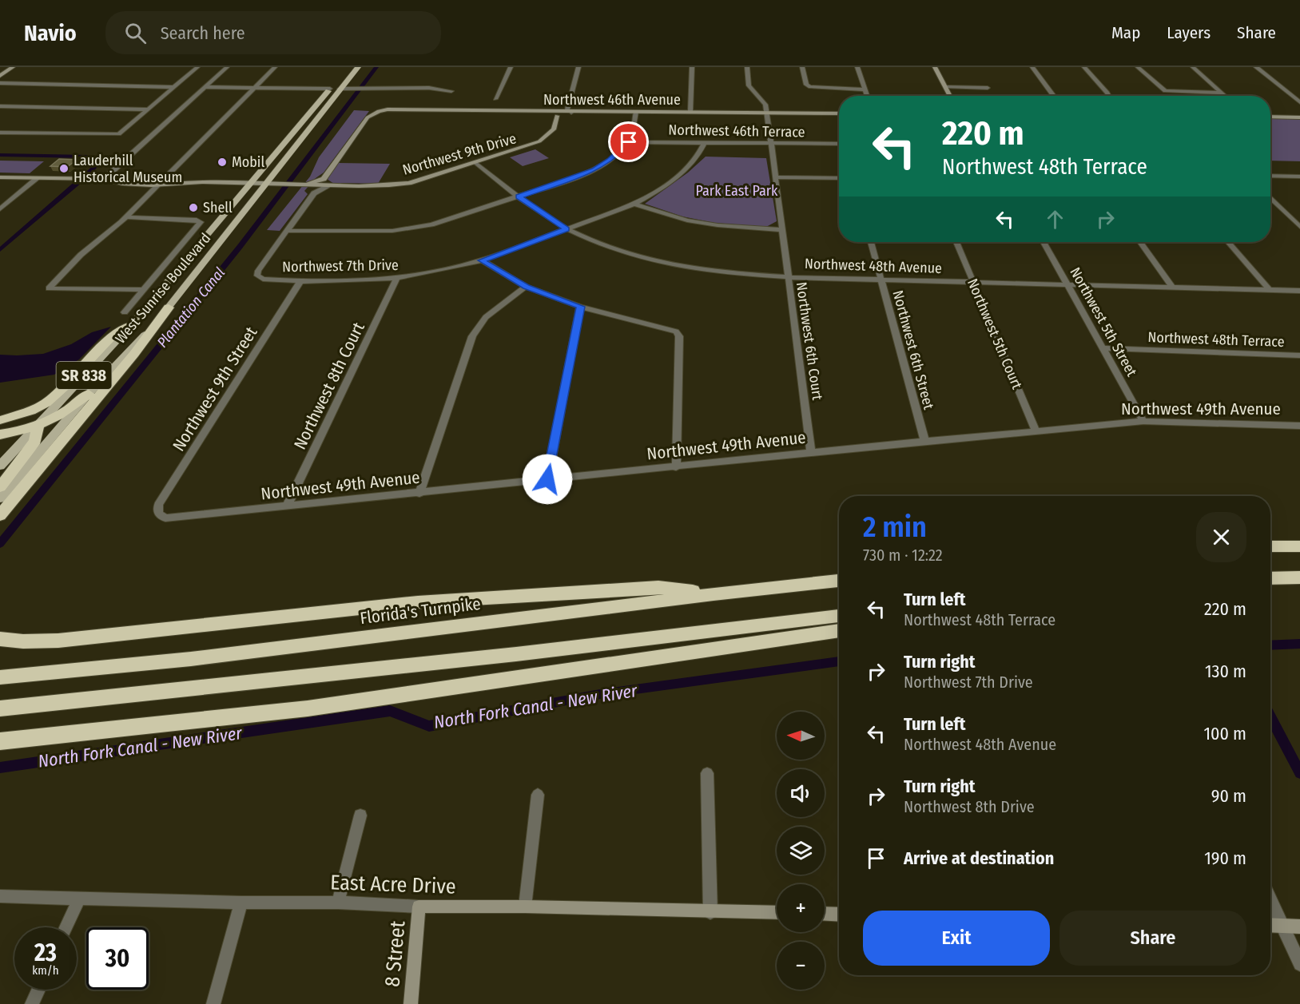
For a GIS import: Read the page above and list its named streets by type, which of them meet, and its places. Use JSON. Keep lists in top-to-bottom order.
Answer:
{
  "streets": {
    "highway": ["Florida's Turnpike"],
    "main road": ["West Sunrise Boulevard", "SR 838"],
    "street": [
      "Northwest 46th Avenue",
      "Northwest 46th Terrace",
      "Northwest 9th Drive",
      "Northwest 7th Drive",
      "Northwest 48th Avenue",
      "Northwest 5th Street",
      "Northwest 5th Court",
      "Northwest 48th Terrace",
      "Northwest 6th Court",
      "Northwest 6th Street",
      "Northwest 8th Court",
      "Northwest 9th Street",
      "Northwest 49th Avenue",
      "East Acre Drive",
      "8 Street"
    ]
  },
  "crossings": [
    ["Northwest 46th Avenue", "Northwest 9th Drive"],
    ["Northwest 46th Avenue", "Northwest 6th Court"],
    ["Northwest 46th Terrace", "Northwest 7th Drive"],
    ["Northwest 46th Terrace", "Northwest 6th Court"],
    ["Northwest 9th Drive", "Northwest 48th Avenue"],
    ["Northwest 9th Drive", "West Sunrise Boulevard"],
    ["Northwest 7th Drive", "Northwest 48th Avenue"],
    ["Northwest 7th Drive", "Northwest 8th Court"],
    ["Northwest 7th Drive", "Northwest 9th Street"],
    ["Northwest 48th Avenue", "Northwest 5th Street"],
    ["Northwest 48th Avenue", "Northwest 5th Court"],
    ["Northwest 48th Avenue", "Northwest 6th Court"],
    ["Northwest 48th Avenue", "Northwest 6th Street"],
    ["Northwest 5th Street", "Northwest 48th Terrace"],
    ["Northwest 5th Street", "Northwest 49th Avenue"],
    ["Northwest 5th Court", "Northwest 49th Avenue"],
    ["Northwest 6th Court", "Northwest 49th Avenue"],
    ["Northwest 6th Street", "Northwest 49th Avenue"],
    ["Northwest 8th Court", "Northwest 49th Avenue"],
    ["Northwest 9th Street", "Northwest 49th Avenue"],
    ["East Acre Drive", "8 Street"]
  ],
  "water": ["Plantation Canal", "North Fork Canal - New River"],
  "parks": ["Park East Park"],
  "places": ["Mobil", "Lauderhill Historical Museum", "Shell"],
  "north": "left",
  "page": {
    "header": "Navio",
    "search": "Search here",
    "nav": ["Map", "Layers", "Share"],
    "turn": ["220 m", "Northwest 48th Terrace"],
    "heading": ["2 min", "730 m · 12:22"],
    "list": [
      {
        "name": "Turn left",
        "note": "Northwest 48th Terrace",
        "value": "220 m"
      },
      {
        "name": "Turn right",
        "note": "Northwest 7th Drive",
        "value": "130 m"
      },
      {
        "name": "Turn left",
        "note": "Northwest 48th Avenue",
        "value": "100 m"
      },
      {
        "name": "Turn right",
        "note": "Northwest 8th Drive",
        "value": "90 m"
      },
      {
        "name": "Arrive at destination",
        "value": "190 m"
      }
    ],
    "map_buttons": ["+", "−"],
    "buttons": ["Exit", "Share"],
    "speed": "23 km/h",
    "limit": "30"
  }
}
